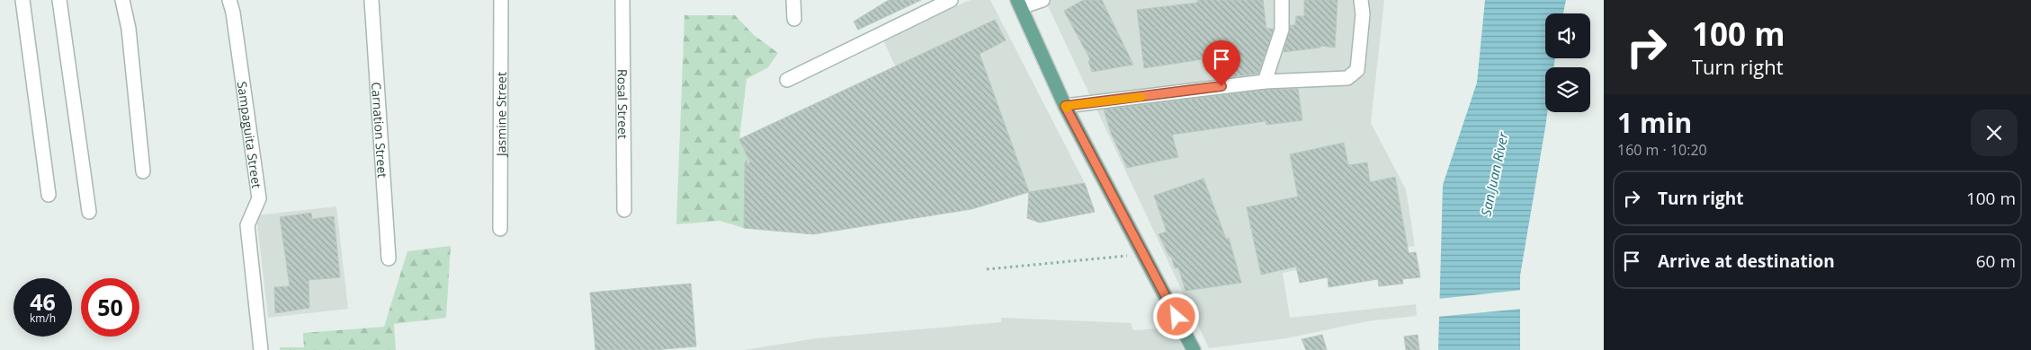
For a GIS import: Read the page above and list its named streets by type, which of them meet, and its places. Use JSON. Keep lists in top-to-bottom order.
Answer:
{
  "streets": {
    "street": [
      "Rosal Street",
      "Jasmine Street",
      "Carnation Street",
      "Sampaguita Street"
    ]
  },
  "water": ["San Juan River"],
  "page": {
    "turn": ["100 m", "Turn right"],
    "heading": ["1 min", "160 m · 10:20"],
    "list": [
      {
        "name": "Turn right",
        "value": "100 m"
      },
      {
        "name": "Arrive at destination",
        "value": "60 m"
      }
    ],
    "speed": "46 km/h",
    "limit": "50"
  }
}
